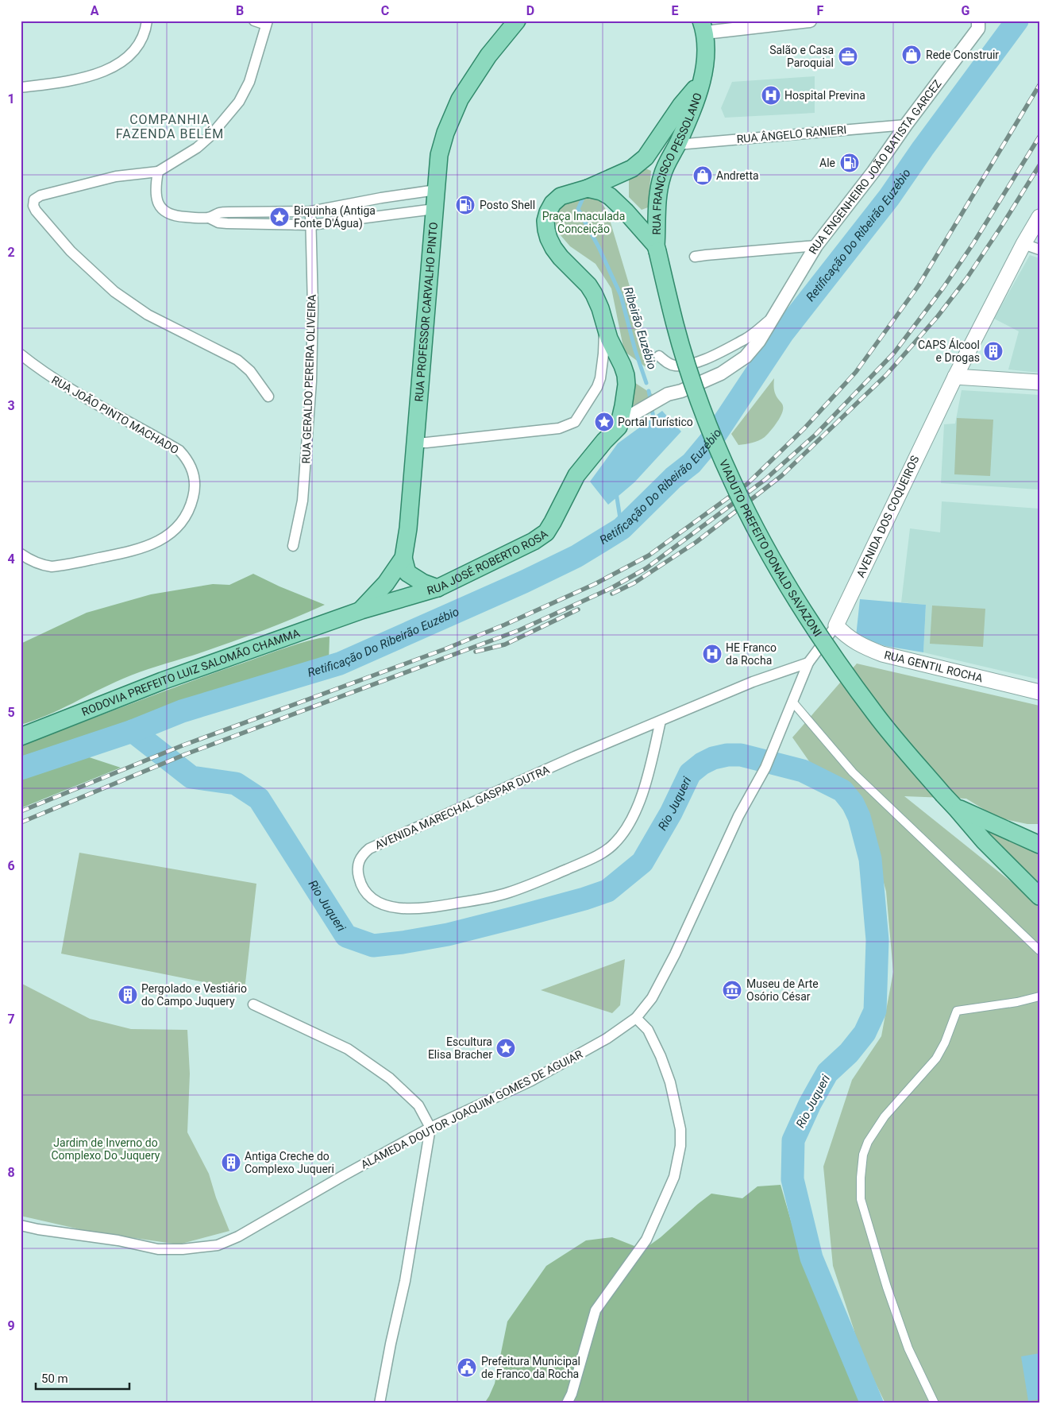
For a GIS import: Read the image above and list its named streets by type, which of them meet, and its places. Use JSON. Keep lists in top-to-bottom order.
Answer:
{
  "streets": {
    "main road": [
      "RUA FRANCISCO PESSOLANO",
      "RUA PROFESSOR CARVALHO PINTO",
      "AVENIDA DOS COQUEIROS",
      "VIADUTO PREFEITO DONALD SAVAZONI",
      "RUA JOSÉ ROBERTO ROSA",
      "RUA GENTIL ROCHA",
      "RODOVIA PREFEITO LUIZ SALOMÃO CHAMMA"
    ],
    "street": [
      "RUA ÂNGELO RANIERI",
      "RUA ENGENHEIRO JOÃO BATISTA GARCEZ",
      "RUA GERALDO PEREIRA OLIVEIRA",
      "RUA JOÃO PINTO MACHADO",
      "AVENIDA MARECHAL GASPAR DUTRA",
      "ALAMEDA DOUTOR JOAQUIM GOMES DE AGUIAR"
    ]
  },
  "crossings": [
    ["RUA ÂNGELO RANIERI", "RUA FRANCISCO PESSOLANO"],
    ["RUA ÂNGELO RANIERI", "RUA ENGENHEIRO JOÃO BATISTA GARCEZ"],
    ["RUA FRANCISCO PESSOLANO", "VIADUTO PREFEITO DONALD SAVAZONI"],
    ["RUA ENGENHEIRO JOÃO BATISTA GARCEZ", "RUA JOSÉ ROBERTO ROSA"],
    ["RUA PROFESSOR CARVALHO PINTO", "RUA JOSÉ ROBERTO ROSA"],
    ["RUA PROFESSOR CARVALHO PINTO", "RODOVIA PREFEITO LUIZ SALOMÃO CHAMMA"],
    ["AVENIDA DOS COQUEIROS", "RUA GENTIL ROCHA"],
    ["AVENIDA DOS COQUEIROS", "AVENIDA MARECHAL GASPAR DUTRA"],
    ["AVENIDA DOS COQUEIROS", "ALAMEDA DOUTOR JOAQUIM GOMES DE AGUIAR"],
    ["RUA JOSÉ ROBERTO ROSA", "RODOVIA PREFEITO LUIZ SALOMÃO CHAMMA"]
  ],
  "districts": ["COMPANHIA FAZENDA BELÉM"],
  "water": ["Retificação Do Ribeirão Euzébio", "Ribeirão Euzébio", "Rio Juqueri"],
  "parks": ["Praça Imaculada Conceição", "Jardim de Inverno do Complexo Do Juquery"],
  "places": {
    "shop": ["Rede Construir", "Andretta"],
    "office": ["Salão e Casa Paroquial"],
    "hospital": ["Hospital Previna", "HE Franco da Rocha"],
    "fuel station": ["Ale", "Posto Shell"],
    "place": ["Biquinha (Antiga Fonte D'Água)", "Portal Turístico", "Escultura Elisa Bracher"],
    "building": ["CAPS Álcool e Drogas", "Pergolado e Vestiário do Campo Juquery", "Antiga Creche do Complexo Juqueri"],
    "museum": ["Museu de Arte Osório César"],
    "public building": ["Prefeitura Municipal de Franco da Rocha"]
  },
  "scale_bar": "50 m",
  "grid": {
    "columns": [
      "A",
      "B",
      "C",
      "D",
      "E",
      "F",
      "G"
    ],
    "rows": [
      "1",
      "2",
      "3",
      "4",
      "5",
      "6",
      "7",
      "8",
      "9"
    ]
  }
}
